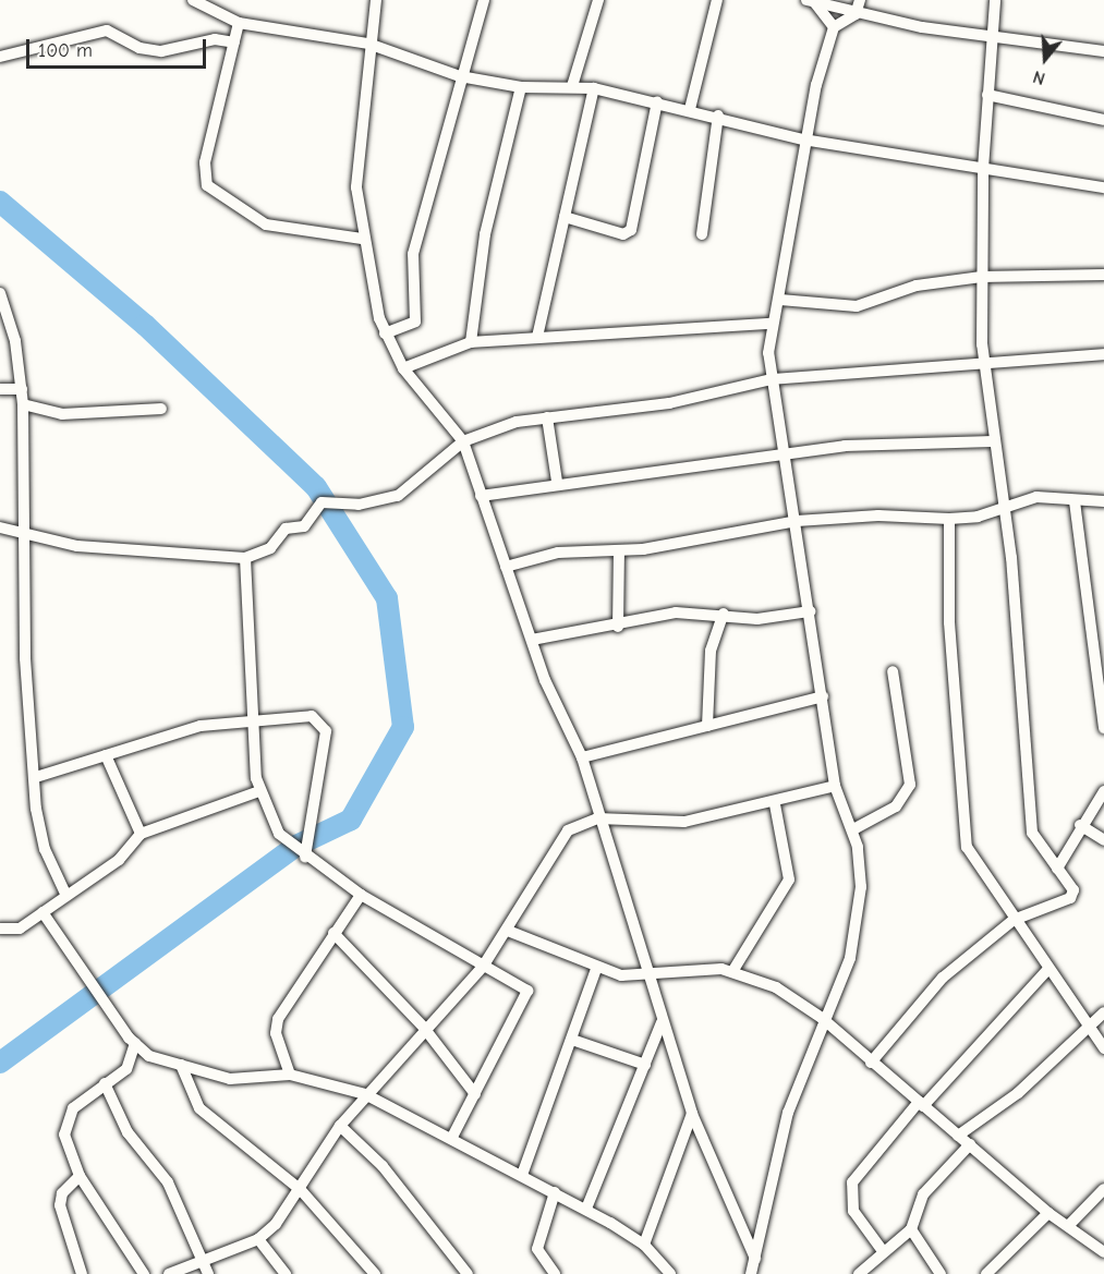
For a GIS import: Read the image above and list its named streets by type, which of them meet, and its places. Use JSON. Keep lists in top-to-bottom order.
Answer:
{
  "scale_bar": "100 m",
  "north": "bottom"
}
